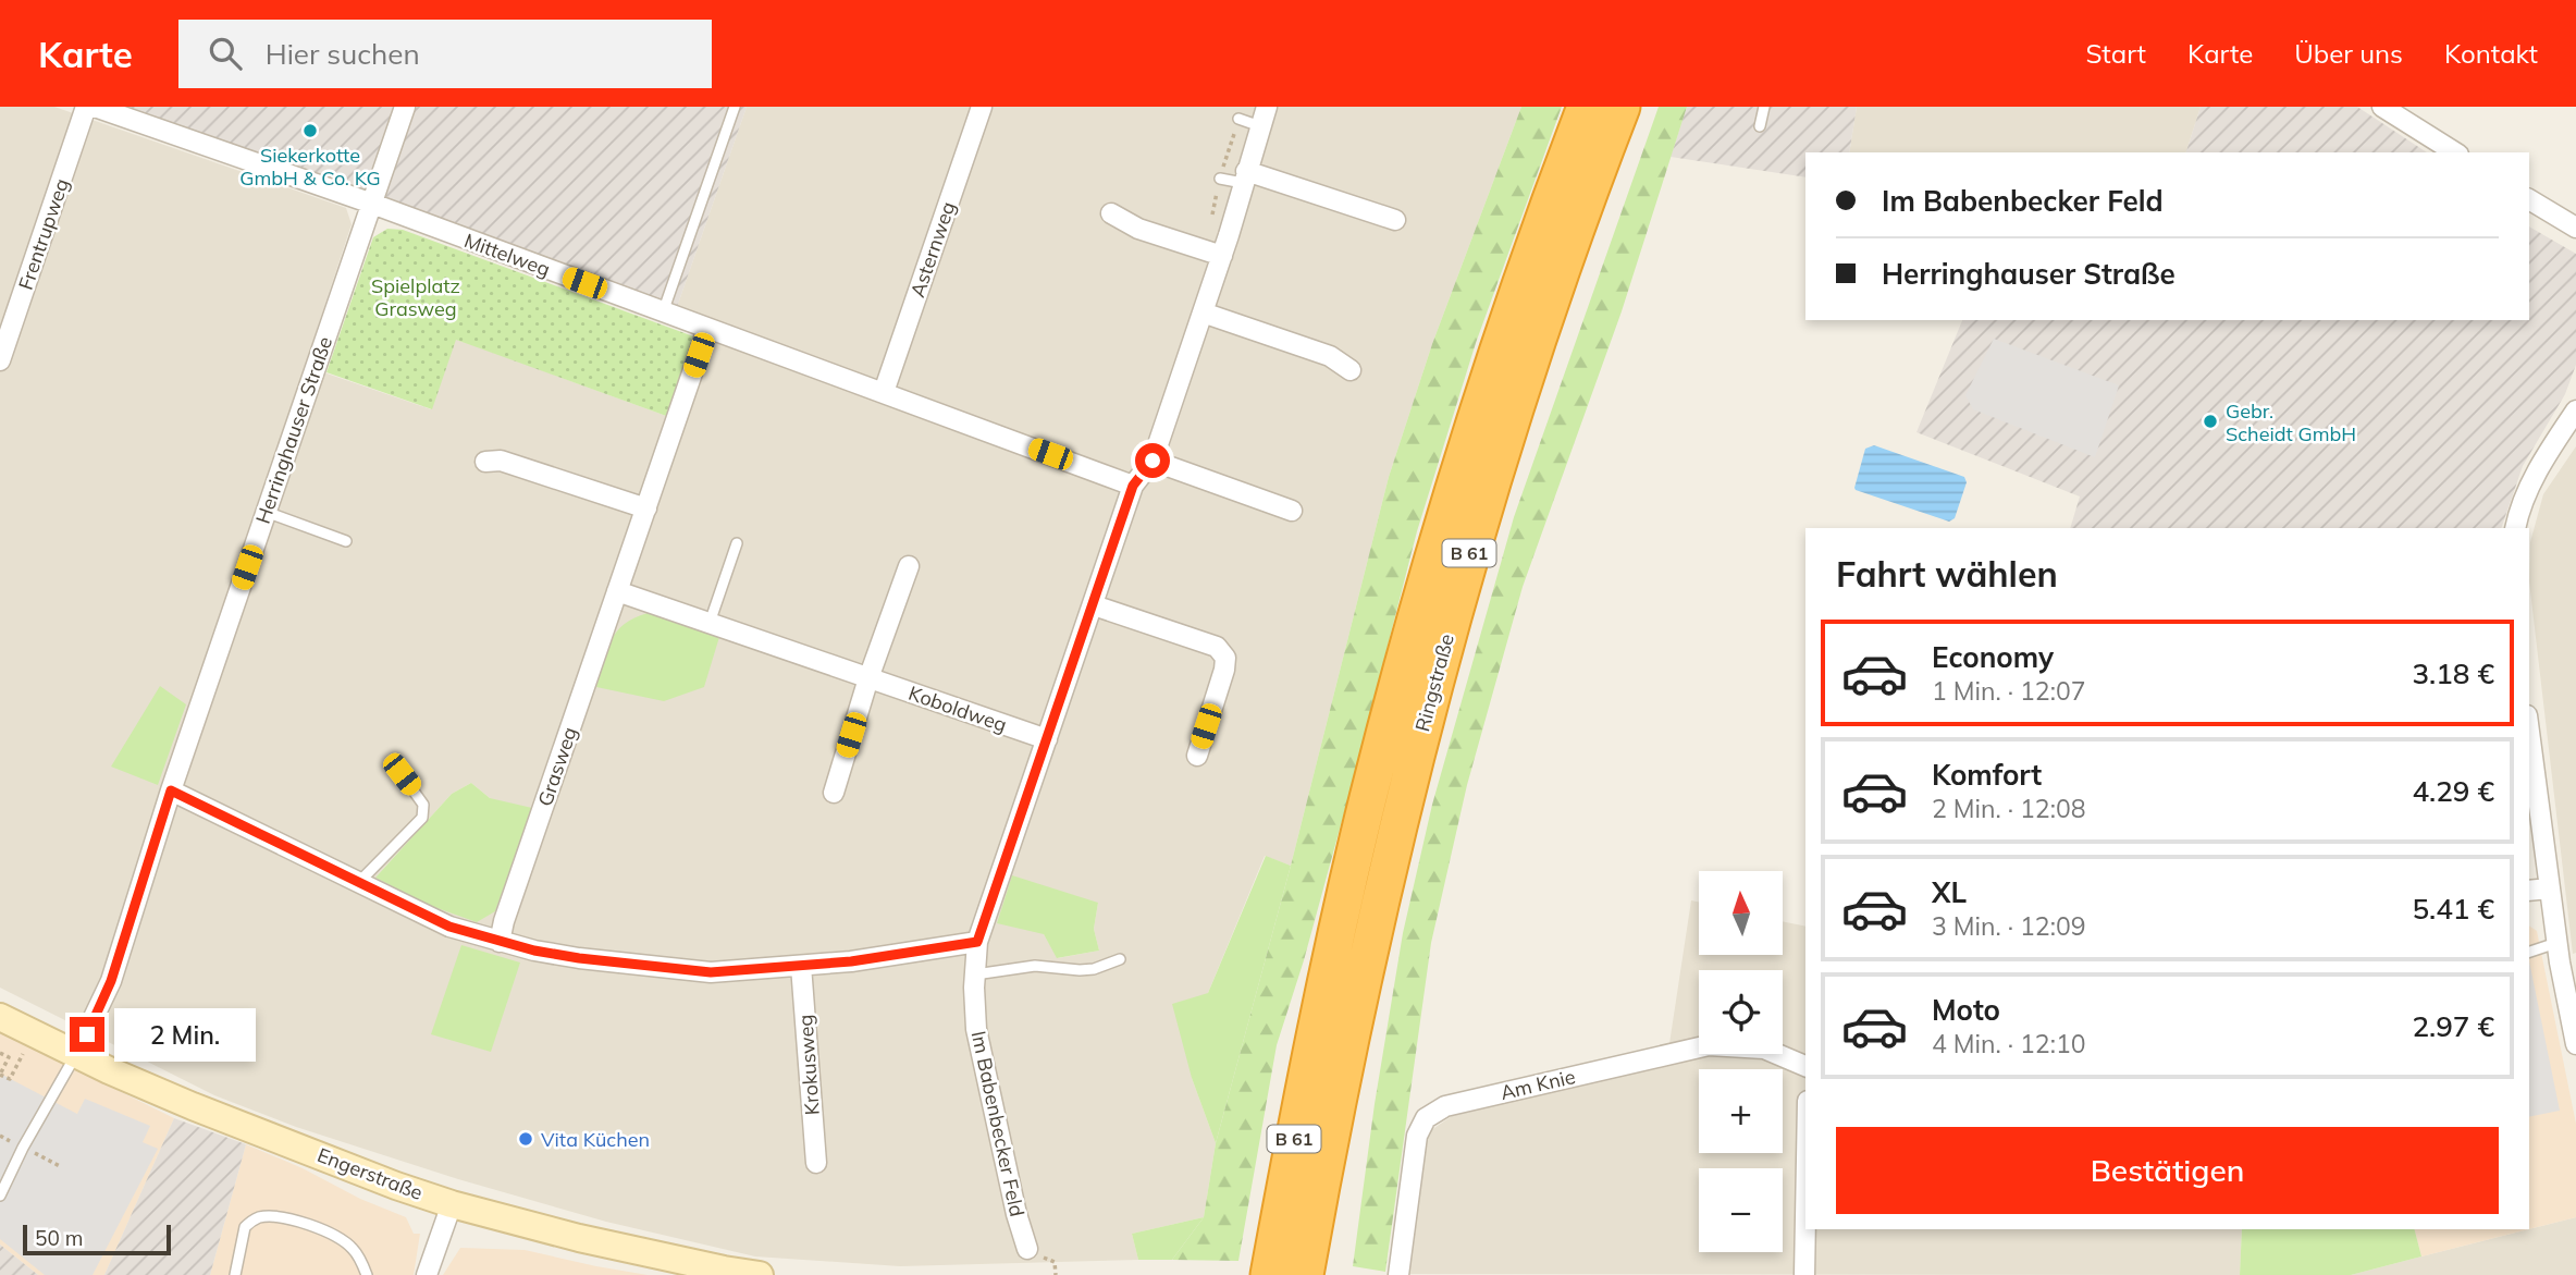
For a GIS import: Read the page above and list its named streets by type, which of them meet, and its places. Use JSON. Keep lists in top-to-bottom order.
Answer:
{
  "streets": {
    "highway": ["B 61", "Ringstraße"],
    "main road": ["Engerstraße"],
    "street": [
      "Frentrupweg",
      "Asternweg",
      "Mittelweg",
      "Herringhauser Straße",
      "Koboldweg",
      "Grasweg",
      "Krokusweg",
      "Am Knie",
      "Im Babenbecker Feld"
    ]
  },
  "crossings": [
    ["Asternweg", "Mittelweg"],
    ["Mittelweg", "Herringhauser Straße"],
    ["Mittelweg", "Grasweg"],
    ["Mittelweg", "Im Babenbecker Feld"],
    ["Herringhauser Straße", "Engerstraße"],
    ["Koboldweg", "Im Babenbecker Feld"]
  ],
  "parks": ["Spielplatz Grasweg"],
  "places": ["Siekerkotte GmbH & Co. KG", "Gebr. Scheidt GmbH", "Vita Küchen"],
  "scale_bar": "50 m",
  "north": "top",
  "page": {
    "header": "Karte",
    "search": "Hier suchen",
    "nav": [
      "Start",
      "Karte",
      "Über uns",
      "Kontakt"
    ],
    "banner": ["Im Babenbecker Feld", "Herringhauser Straße"],
    "heading": "Fahrt wählen",
    "list": [
      {
        "name": "Economy",
        "note": "1 Min. · 12:07",
        "value": "3.18 €"
      },
      {
        "name": "Komfort",
        "note": "2 Min. · 12:08",
        "value": "4.29 €"
      },
      {
        "name": "XL",
        "note": "3 Min. · 12:09",
        "value": "5.41 €"
      },
      {
        "name": "Moto",
        "note": "4 Min. · 12:10",
        "value": "2.97 €"
      }
    ],
    "map_buttons": ["+", "−"],
    "bubble": "2 Min.",
    "buttons": "Bestätigen",
    "scale": "50 m"
  }
}
